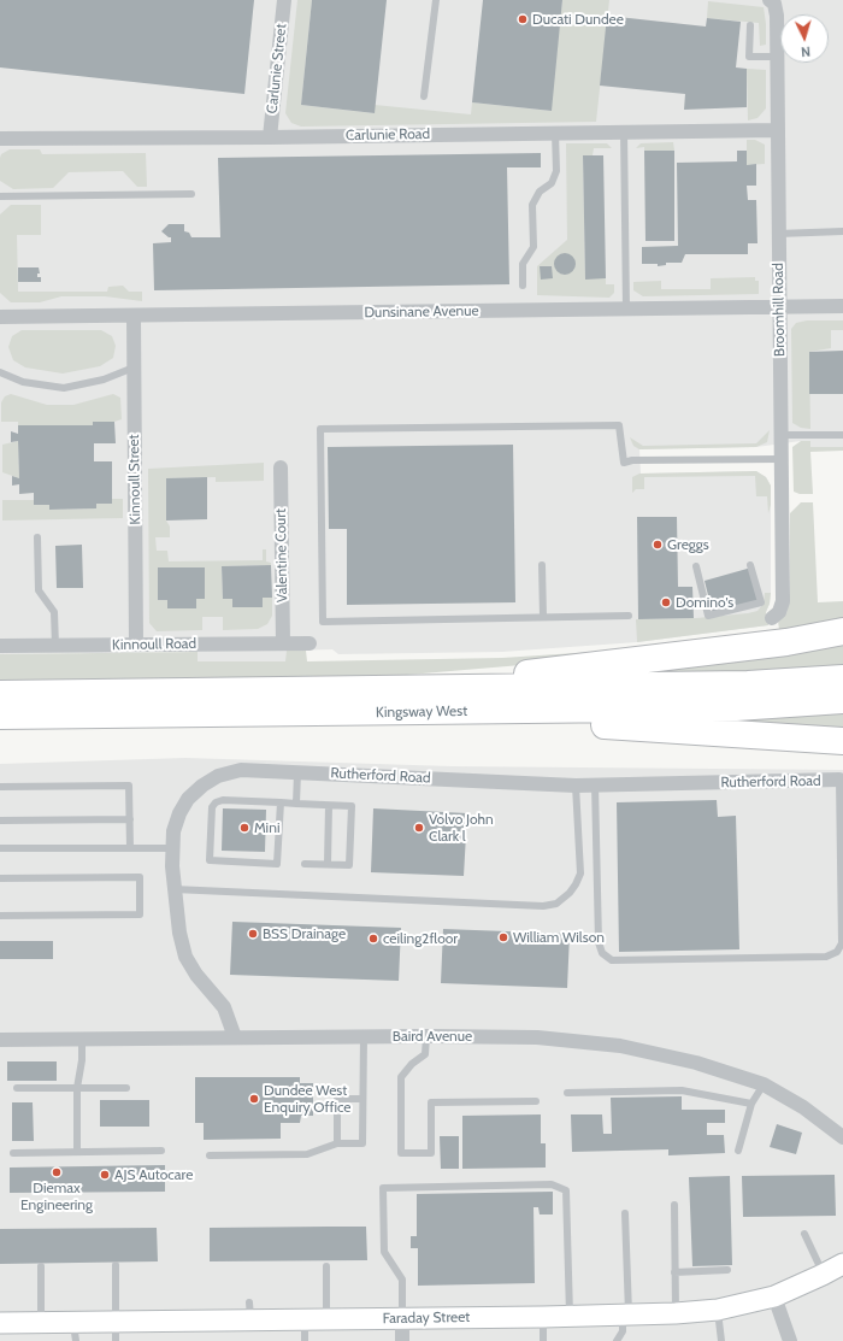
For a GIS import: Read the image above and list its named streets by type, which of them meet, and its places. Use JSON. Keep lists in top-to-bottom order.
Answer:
{
  "streets": {
    "highway": ["Kingsway West"],
    "street": [
      "Carlunie Street",
      "Carlunie Road",
      "Broomhill Road",
      "Dunsinane Avenue",
      "Kinnoull Street",
      "Valentine Court",
      "Kinnoull Road",
      "Rutherford Road",
      "Baird Avenue",
      "Faraday Street"
    ]
  },
  "crossings": [
    ["Carlunie Street", "Carlunie Road"],
    ["Carlunie Road", "Broomhill Road"],
    ["Broomhill Road", "Dunsinane Avenue"],
    ["Dunsinane Avenue", "Kinnoull Street"],
    ["Kinnoull Street", "Kinnoull Road"],
    ["Valentine Court", "Kinnoull Road"],
    ["Rutherford Road", "Baird Avenue"]
  ],
  "places": [
    "Ducati Dundee",
    "Greggs",
    "Domino's",
    "Mini",
    "Volvo John Clark l",
    "BSS Drainage",
    "William Wilson",
    "ceiling2floor",
    "Dundee West Enquiry Office",
    "Diemax Engineering",
    "AJS Autocare"
  ],
  "north": "bottom"
}
